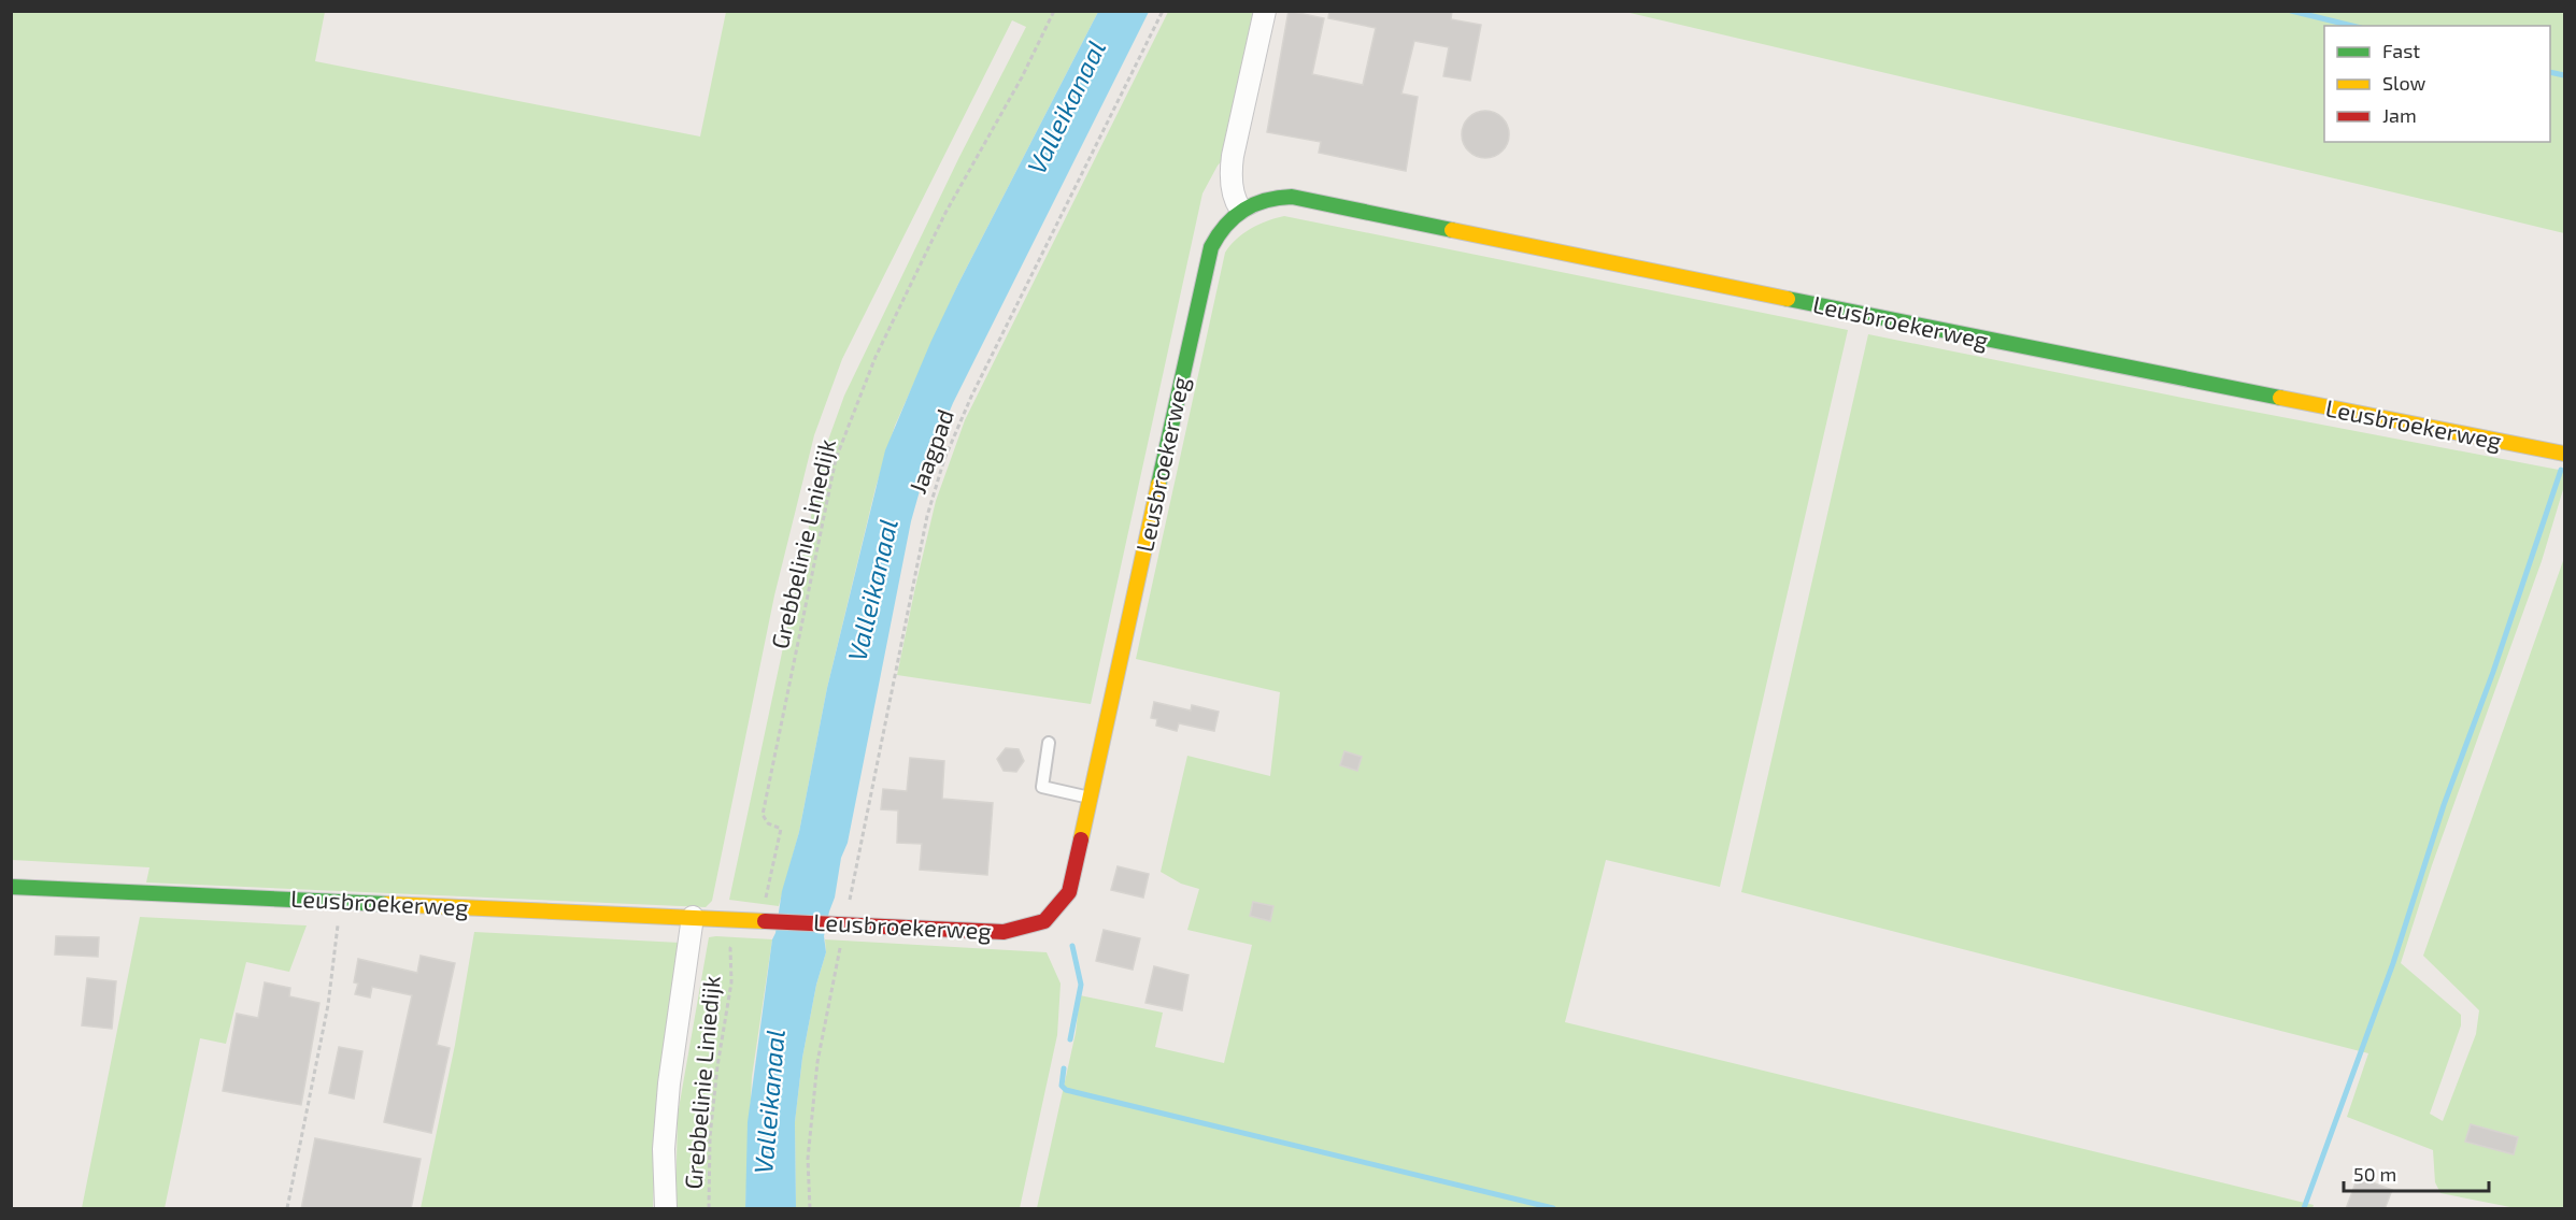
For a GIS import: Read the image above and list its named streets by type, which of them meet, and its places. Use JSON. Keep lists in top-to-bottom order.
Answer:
{
  "streets": {
    "street": ["Leusbroekerweg"],
    "path": ["Jaagpad", "Grebbelinie Liniedijk"]
  },
  "crossings": [
    ["Leusbroekerweg", "Jaagpad"],
    ["Leusbroekerweg", "Grebbelinie Liniedijk"]
  ],
  "water": ["Valleikanaal"],
  "legend": ["Fast", "Slow", "Jam"],
  "scale_bar": "50 m"
}
